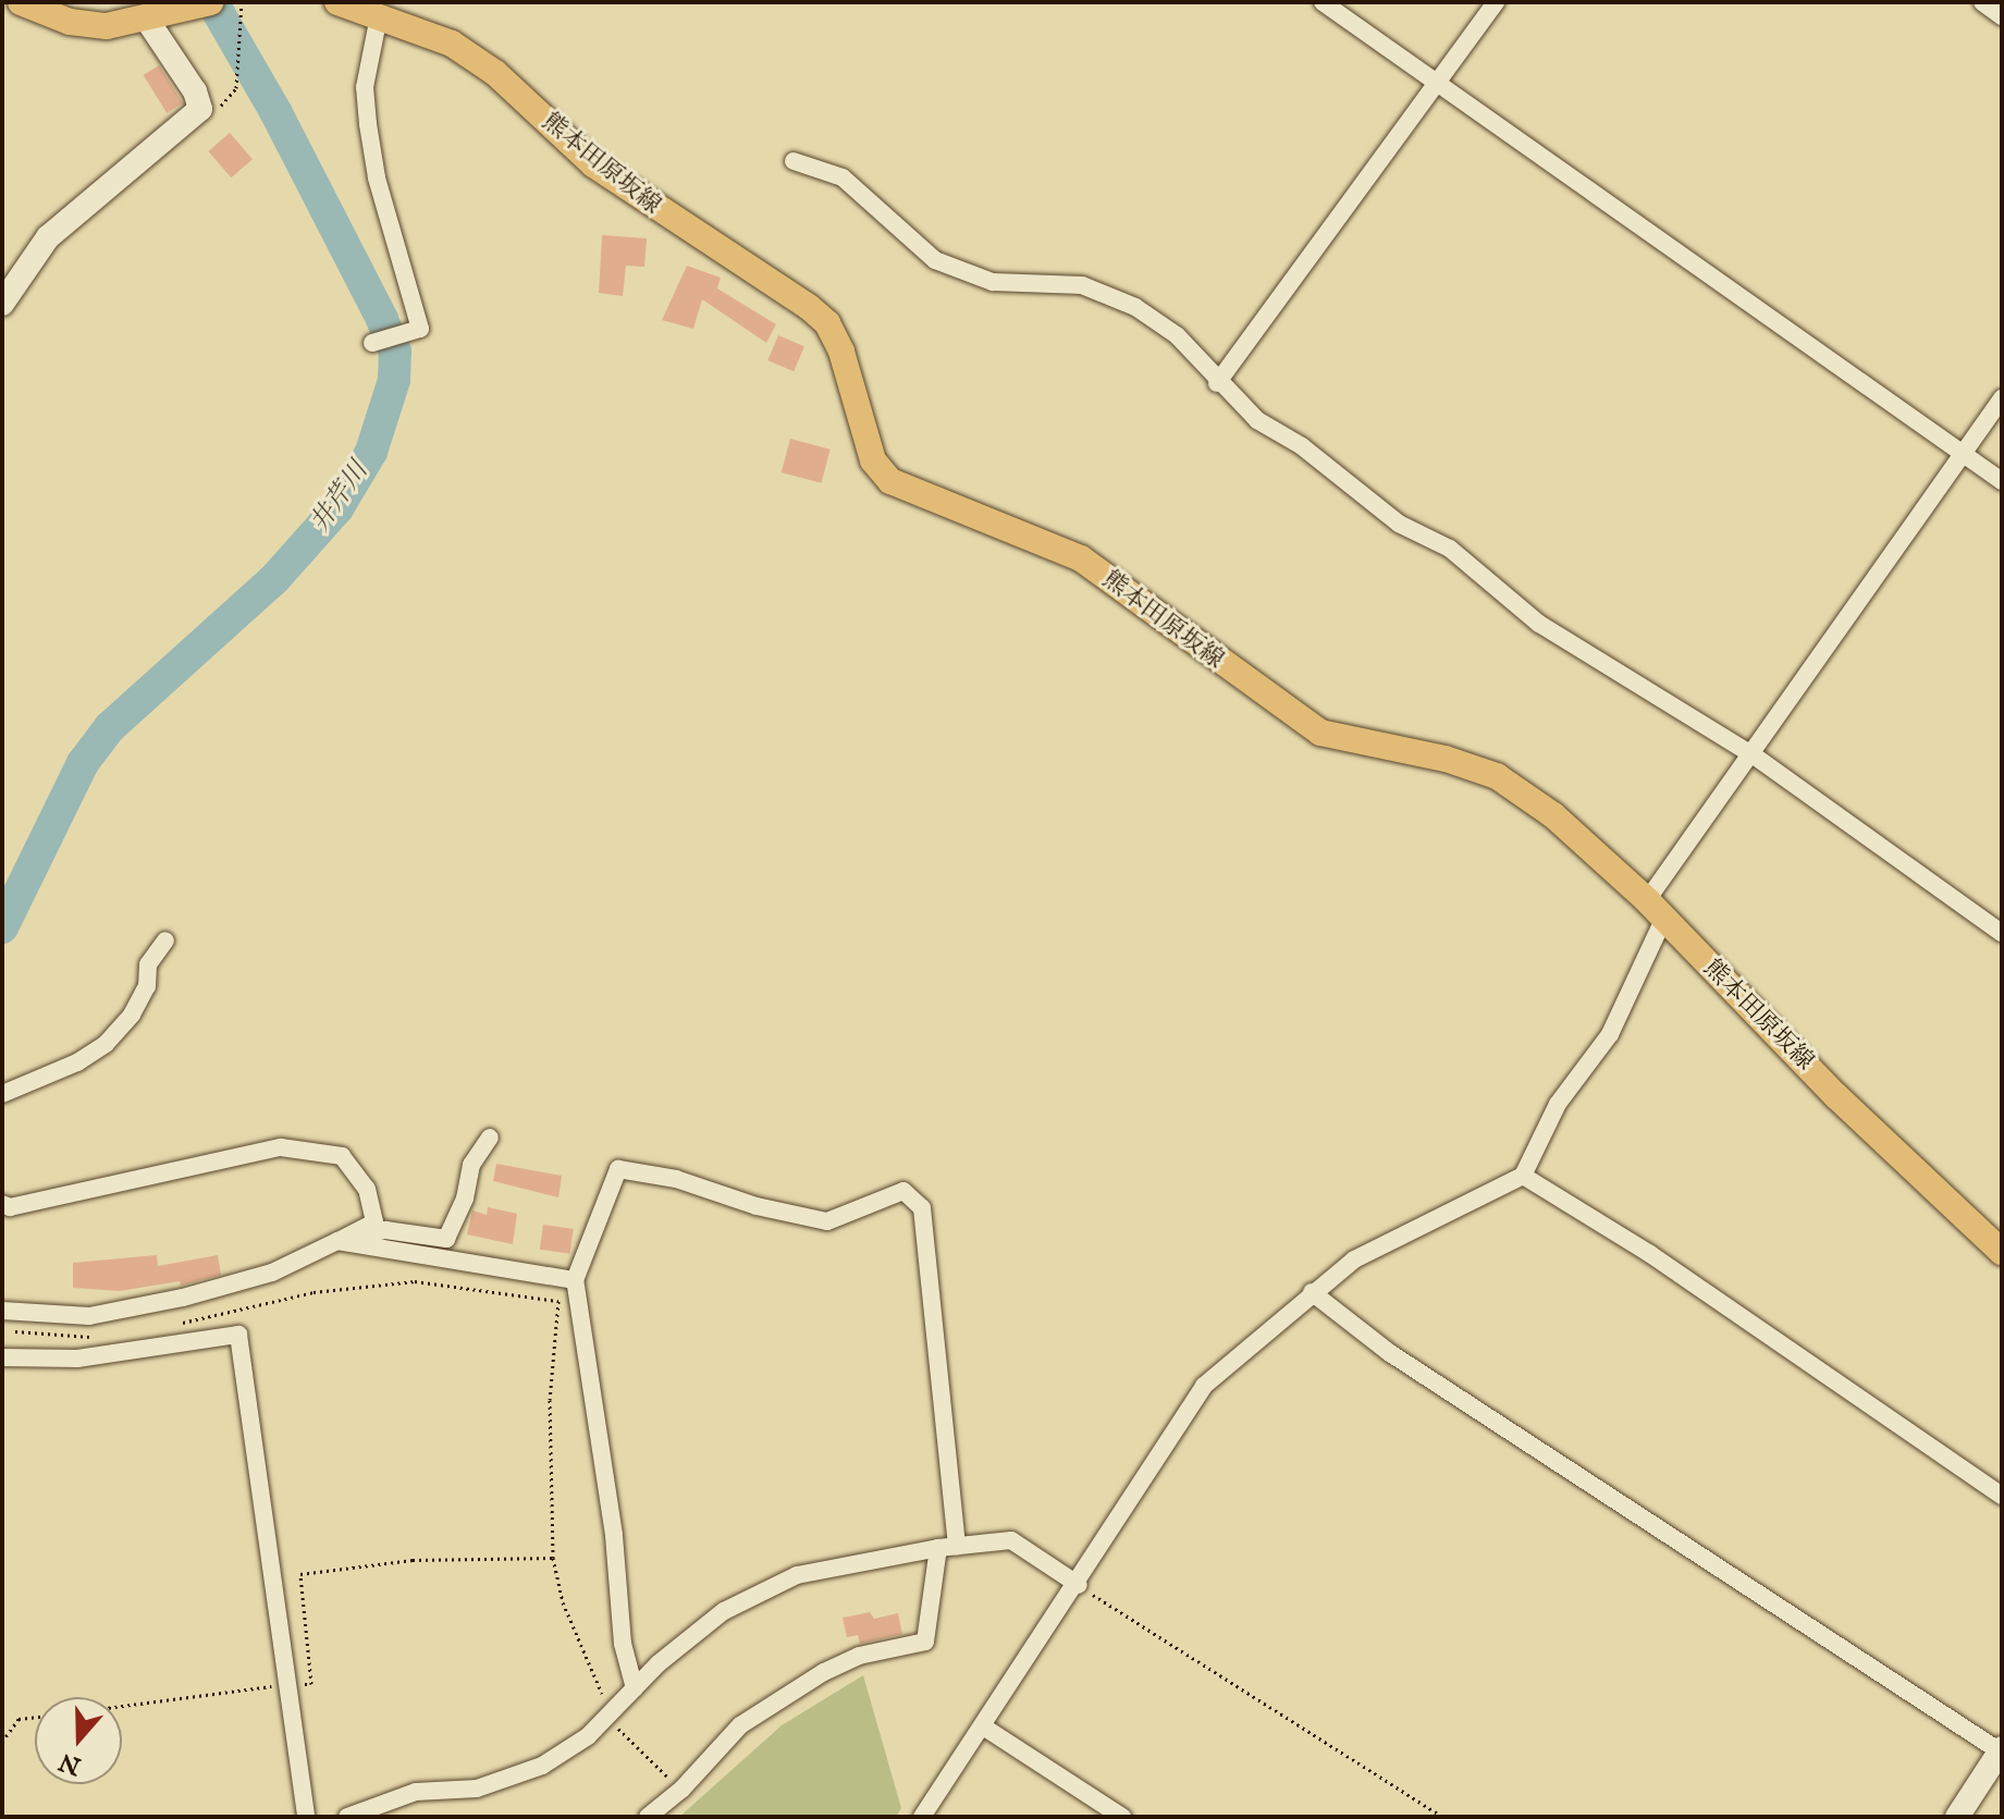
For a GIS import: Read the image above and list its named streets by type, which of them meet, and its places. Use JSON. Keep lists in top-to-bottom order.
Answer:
{
  "streets": {
    "main road": ["熊本田原坂線"]
  },
  "water": ["井芹川"],
  "north": "bottom"
}
